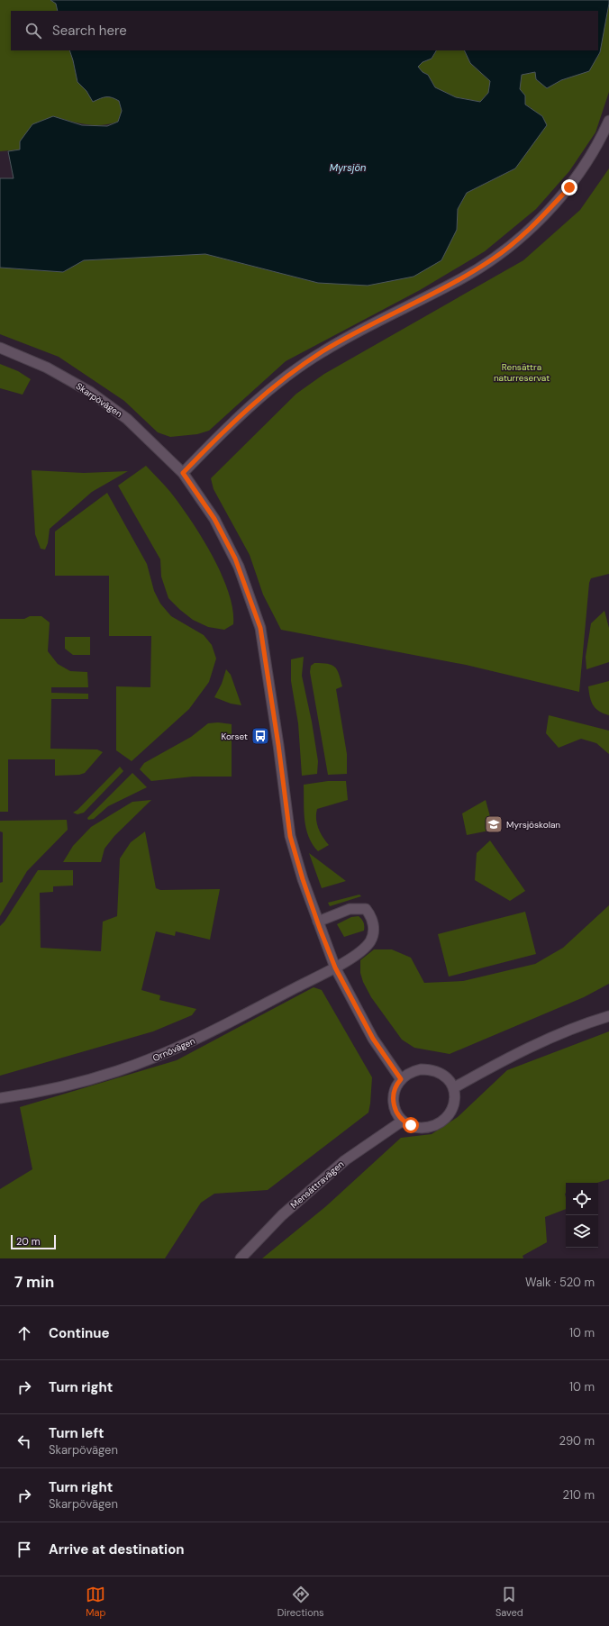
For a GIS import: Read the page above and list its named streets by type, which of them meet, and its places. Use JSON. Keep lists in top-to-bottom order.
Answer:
{
  "streets": {
    "street": ["Skarpövägen", "Ornövägen", "Mensättravägen"]
  },
  "crossings": [
    ["Skarpövägen", "Ornövägen"],
    ["Skarpövägen", "Mensättravägen"]
  ],
  "water": ["Myrsjön"],
  "parks": ["Rensättra naturreservat"],
  "places": {
    "bus stop": ["Korset"],
    "school or university": ["Myrsjöskolan"]
  },
  "scale_bar": "20 m",
  "page": {
    "search": "Search here",
    "scale": "20 m",
    "heading": ["7 min", "Walk · 520 m"],
    "list": [
      ["Continue", "10 m"],
      ["Turn right", "10 m"],
      ["Turn left", "Skarpövägen", "290 m"],
      ["Turn right", "Skarpövägen", "210 m"],
      "Arrive at destination"
    ],
    "nav": ["Map", "Directions", "Saved"]
  }
}
